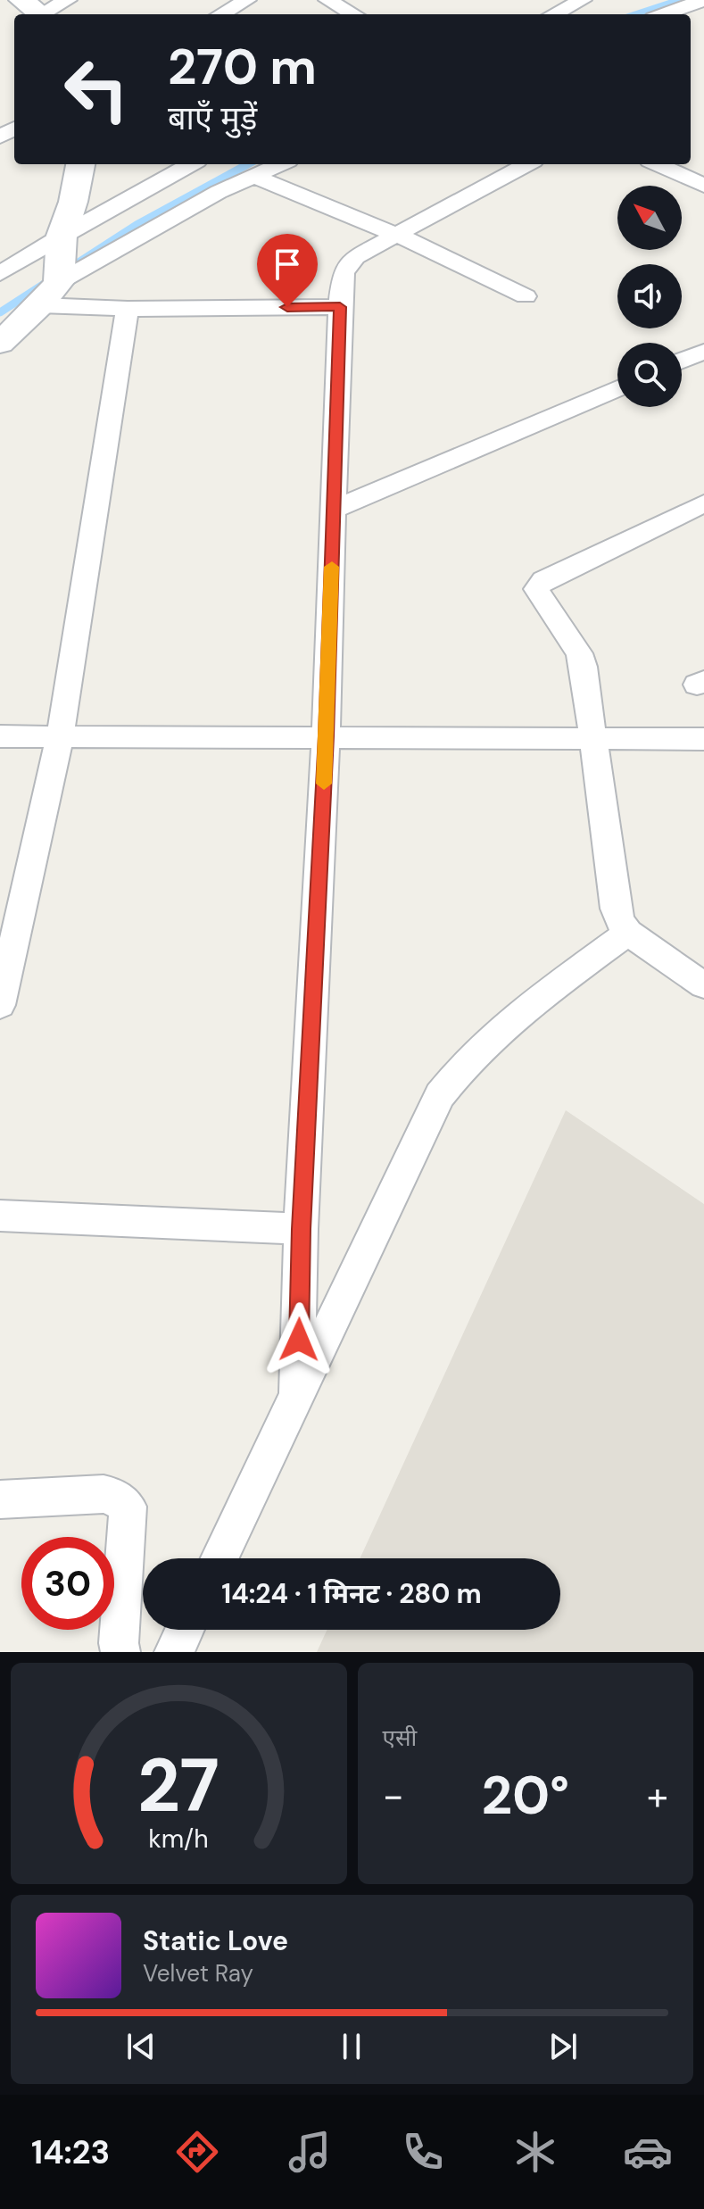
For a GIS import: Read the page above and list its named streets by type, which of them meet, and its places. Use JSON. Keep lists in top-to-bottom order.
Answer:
{
  "north": "top left",
  "page": {
    "turn": ["270 m", "बाएँ मुड़ें"],
    "limit": "30",
    "trip": "14:24 · 1 मिनट · 280 m",
    "tile": "एसी",
    "heat": ["−", "20°", "+"],
    "song": ["Static Love", "Velvet Ray"],
    "tabs": "14:23",
    "gauge": ["27", "km/h"]
  }
}
